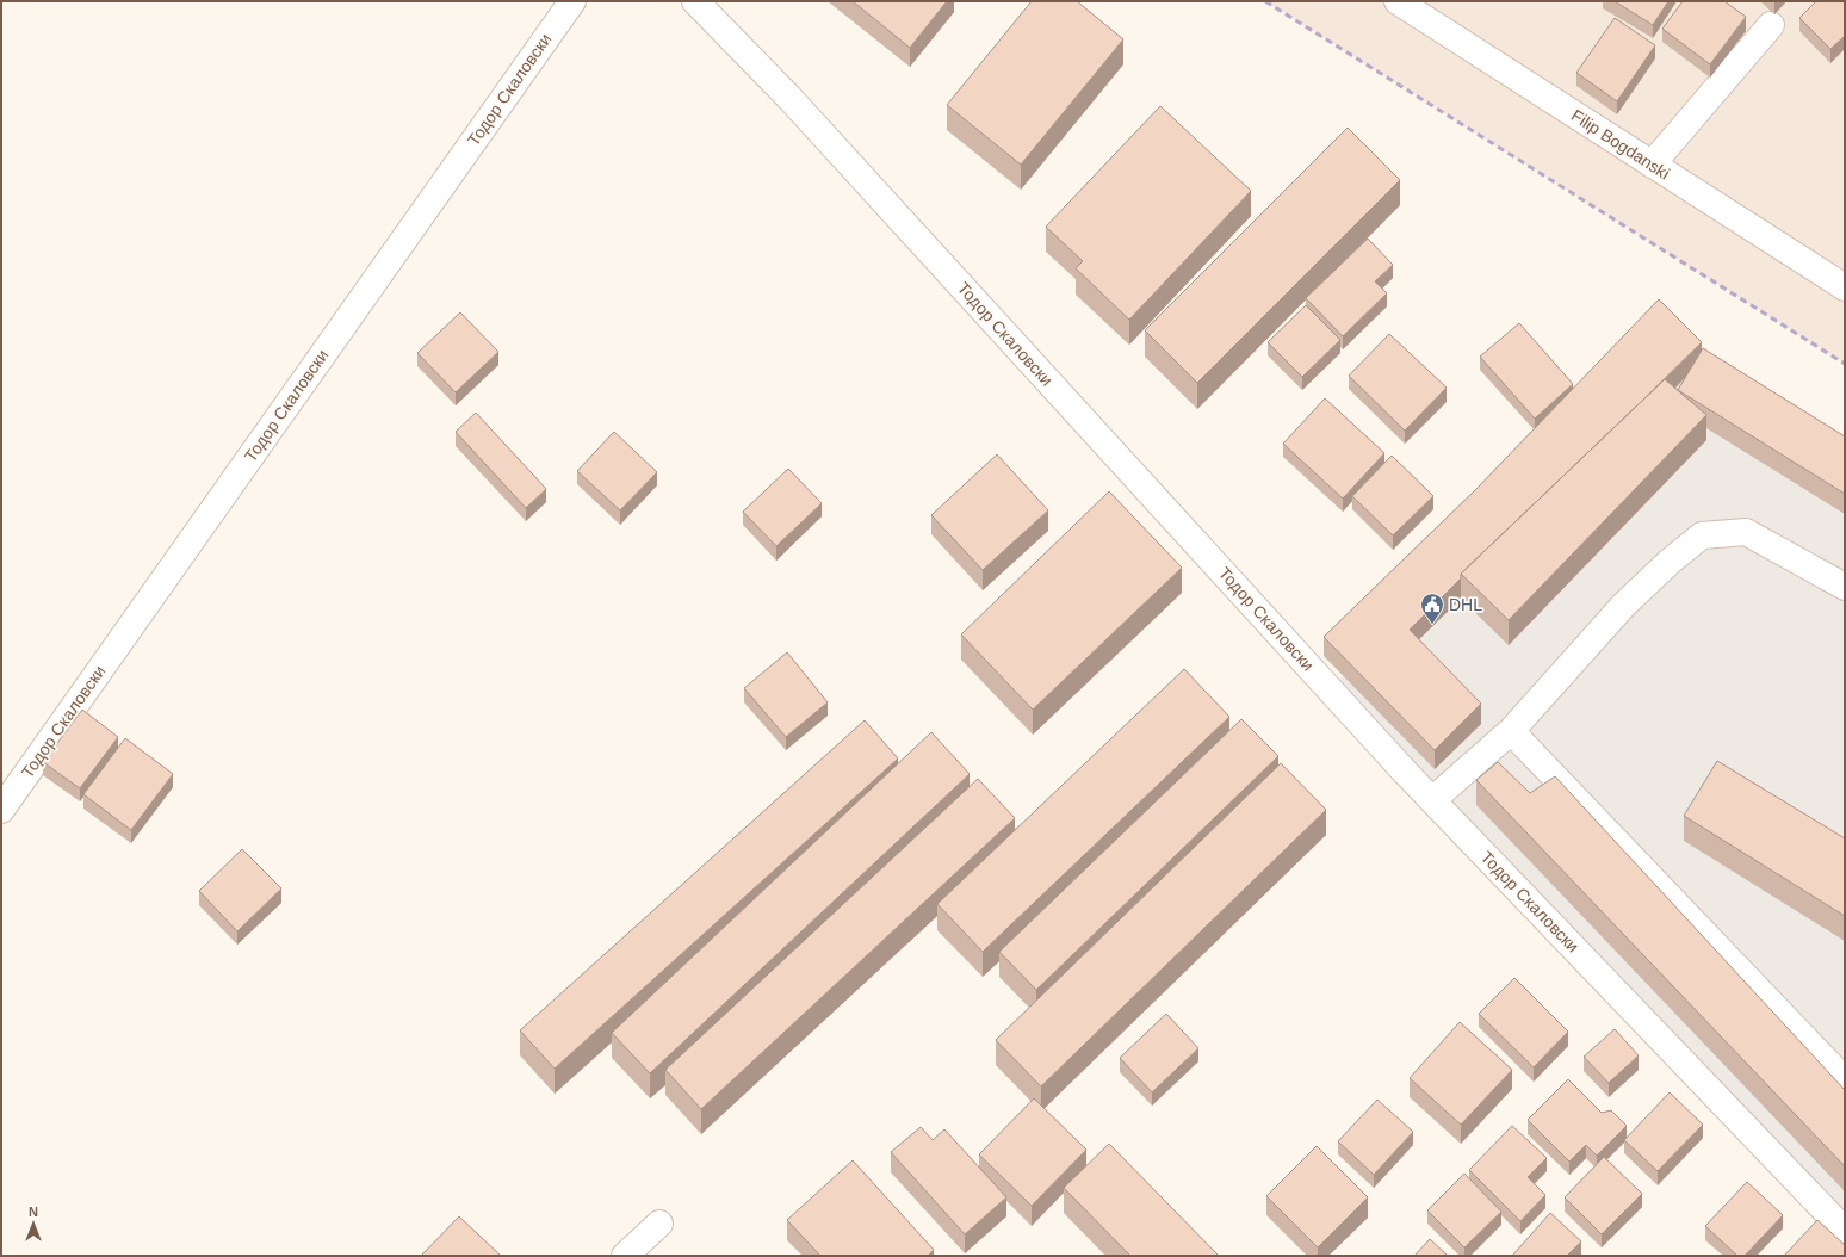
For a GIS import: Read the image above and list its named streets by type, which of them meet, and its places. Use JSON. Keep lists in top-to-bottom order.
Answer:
{
  "streets": {
    "street": ["Тодор Скаловски", "Filip Bogdanski"]
  },
  "places": {
    "public building": ["DHL"]
  },
  "north": "top"
}
